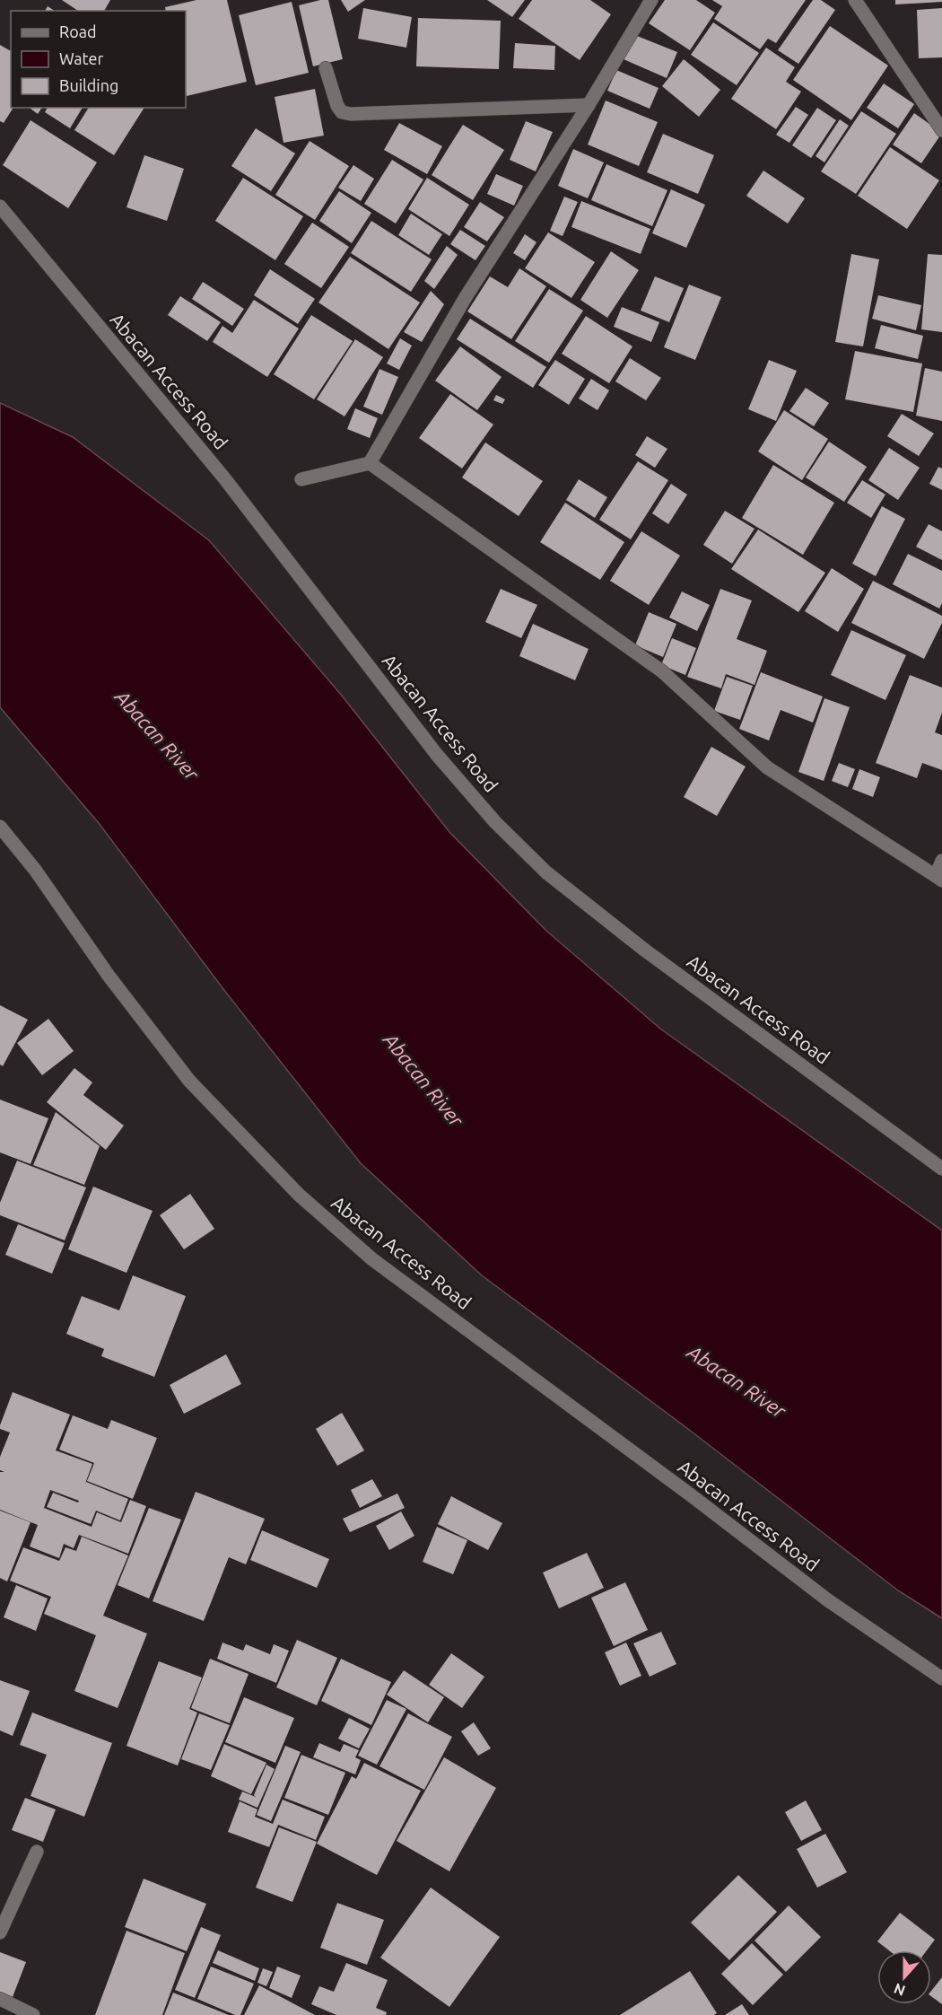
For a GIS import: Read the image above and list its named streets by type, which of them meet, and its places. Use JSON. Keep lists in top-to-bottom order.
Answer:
{
  "streets": {
    "street": ["Abacan Access Road"]
  },
  "water": ["Abacan River"],
  "legend": ["Road", "Water", "Building"],
  "north": "bottom"
}
